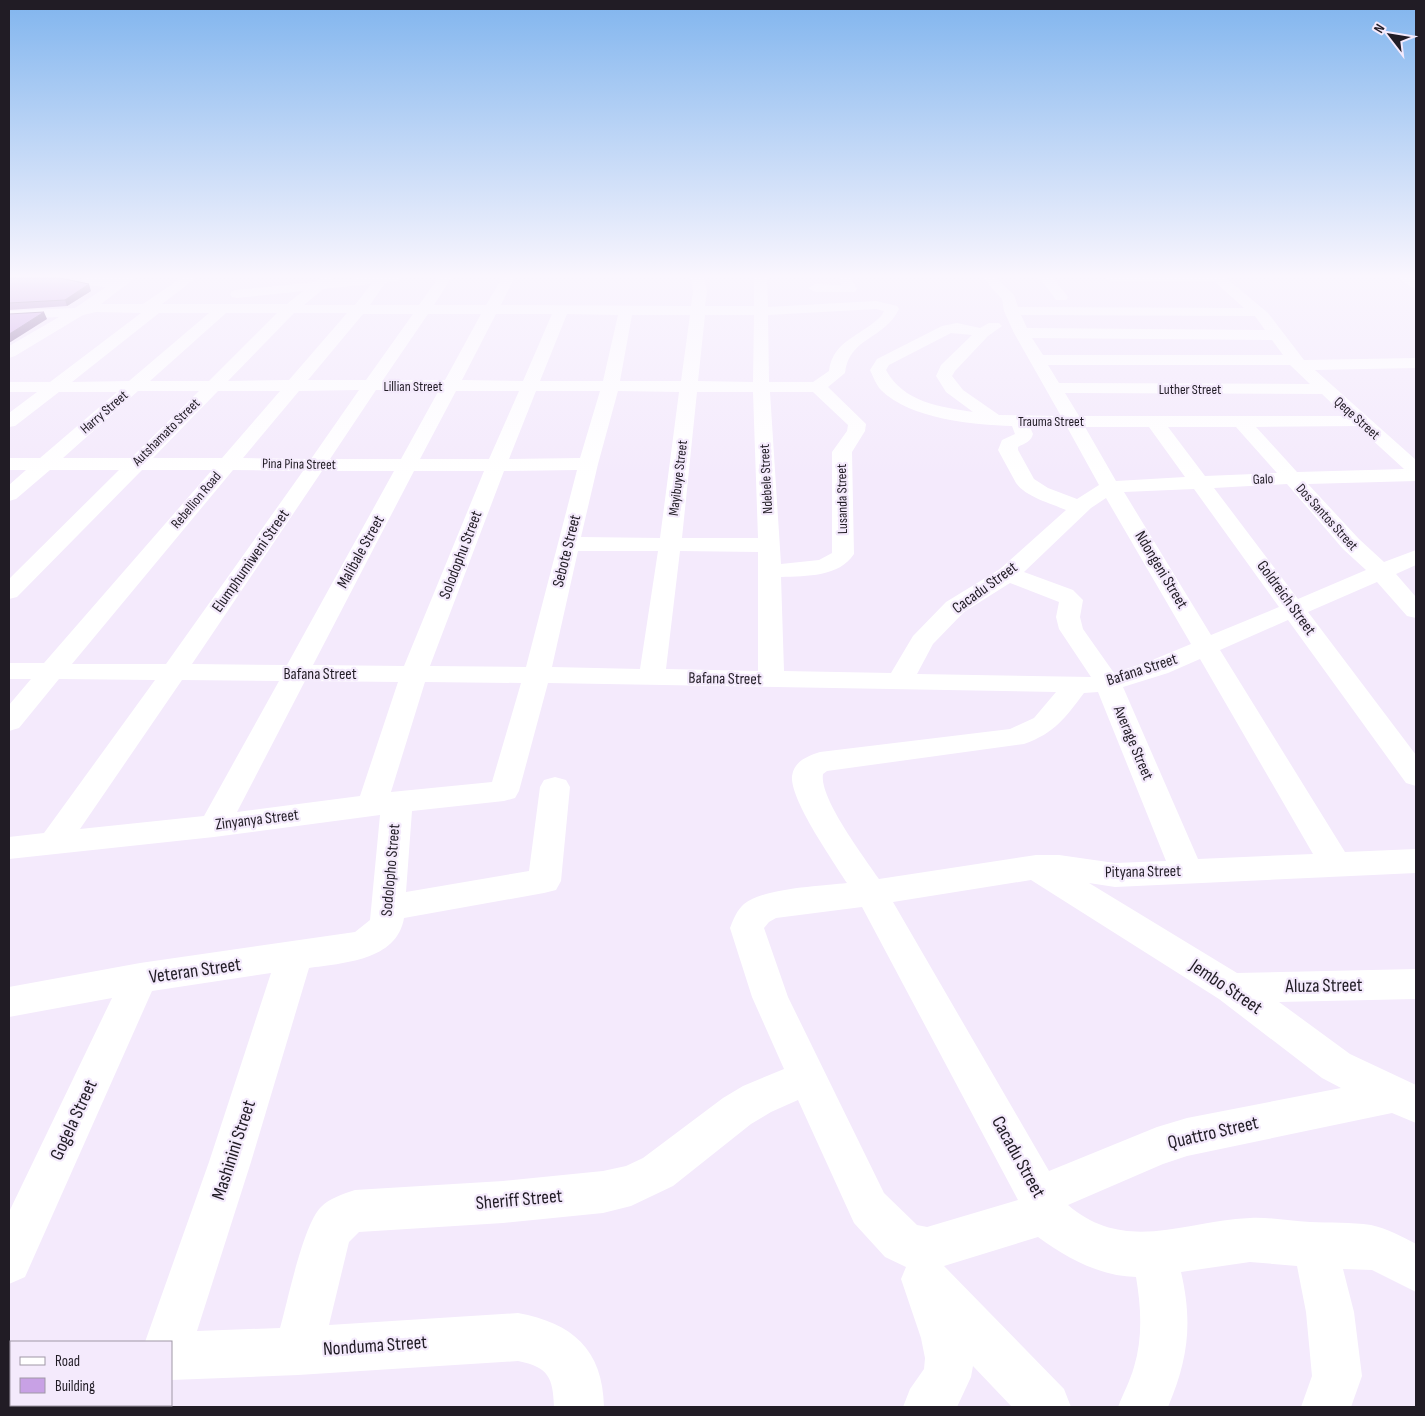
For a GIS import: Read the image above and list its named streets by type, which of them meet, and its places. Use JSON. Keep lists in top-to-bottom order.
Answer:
{
  "streets": {
    "street": [
      "Lillian Street",
      "Luther Street",
      "Harry Street",
      "Qeqe Street",
      "Trauma Street",
      "Autshamato Street",
      "Pina Pina Street",
      "Mayibuye Street",
      "Ndebele Street",
      "Galo",
      "Lusanda Street",
      "Rebellion Road",
      "Dos Santos Street",
      "Sebote Street",
      "Malibale Street",
      "Solodophu Street",
      "Elumphumiweni Street",
      "Ndongeni Street",
      "Cacadu Street",
      "Goldreich Street",
      "Bafana Street",
      "Average Street",
      "Zinyanya Street",
      "Sodolopho Street",
      "Pityana Street",
      "Veteran Street",
      "Aluza Street",
      "Jembo Street",
      "Gogela Street",
      "Quattro Street",
      "Mashinini Street",
      "Sheriff Street",
      "Nonduma Street"
    ]
  },
  "crossings": [
    ["Lillian Street", "Harry Street"],
    ["Lillian Street", "Autshamato Street"],
    ["Lillian Street", "Mayibuye Street"],
    ["Lillian Street", "Ndebele Street"],
    ["Lillian Street", "Lusanda Street"],
    ["Lillian Street", "Rebellion Road"],
    ["Lillian Street", "Sebote Street"],
    ["Lillian Street", "Malibale Street"],
    ["Lillian Street", "Solodophu Street"],
    ["Lillian Street", "Elumphumiweni Street"],
    ["Luther Street", "Qeqe Street"],
    ["Luther Street", "Ndongeni Street"],
    ["Harry Street", "Pina Pina Street"],
    ["Qeqe Street", "Trauma Street"],
    ["Trauma Street", "Dos Santos Street"],
    ["Trauma Street", "Ndongeni Street"],
    ["Trauma Street", "Goldreich Street"],
    ["Autshamato Street", "Pina Pina Street"],
    ["Pina Pina Street", "Rebellion Road"],
    ["Pina Pina Street", "Sebote Street"],
    ["Pina Pina Street", "Malibale Street"],
    ["Pina Pina Street", "Solodophu Street"],
    ["Pina Pina Street", "Elumphumiweni Street"],
    ["Mayibuye Street", "Bafana Street"],
    ["Ndebele Street", "Lusanda Street"],
    ["Ndebele Street", "Bafana Street"],
    ["Galo", "Dos Santos Street"],
    ["Galo", "Ndongeni Street"],
    ["Galo", "Cacadu Street"],
    ["Galo", "Goldreich Street"],
    ["Rebellion Road", "Bafana Street"],
    ["Dos Santos Street", "Bafana Street"],
    ["Sebote Street", "Bafana Street"],
    ["Sebote Street", "Zinyanya Street"],
    ["Malibale Street", "Bafana Street"],
    ["Malibale Street", "Zinyanya Street"],
    ["Solodophu Street", "Bafana Street"],
    ["Solodophu Street", "Zinyanya Street"],
    ["Solodophu Street", "Sodolopho Street"],
    ["Elumphumiweni Street", "Bafana Street"],
    ["Elumphumiweni Street", "Zinyanya Street"],
    ["Ndongeni Street", "Cacadu Street"],
    ["Ndongeni Street", "Bafana Street"],
    ["Ndongeni Street", "Pityana Street"],
    ["Cacadu Street", "Bafana Street"],
    ["Cacadu Street", "Average Street"],
    ["Cacadu Street", "Pityana Street"],
    ["Cacadu Street", "Quattro Street"],
    ["Goldreich Street", "Bafana Street"],
    ["Bafana Street", "Average Street"],
    ["Average Street", "Pityana Street"],
    ["Zinyanya Street", "Sodolopho Street"],
    ["Sodolopho Street", "Veteran Street"],
    ["Pityana Street", "Jembo Street"],
    ["Pityana Street", "Quattro Street"],
    ["Pityana Street", "Sheriff Street"],
    ["Veteran Street", "Gogela Street"],
    ["Veteran Street", "Mashinini Street"],
    ["Aluza Street", "Jembo Street"],
    ["Jembo Street", "Quattro Street"],
    ["Sheriff Street", "Nonduma Street"]
  ],
  "legend": ["Road", "Building"],
  "north": "top left"
}
